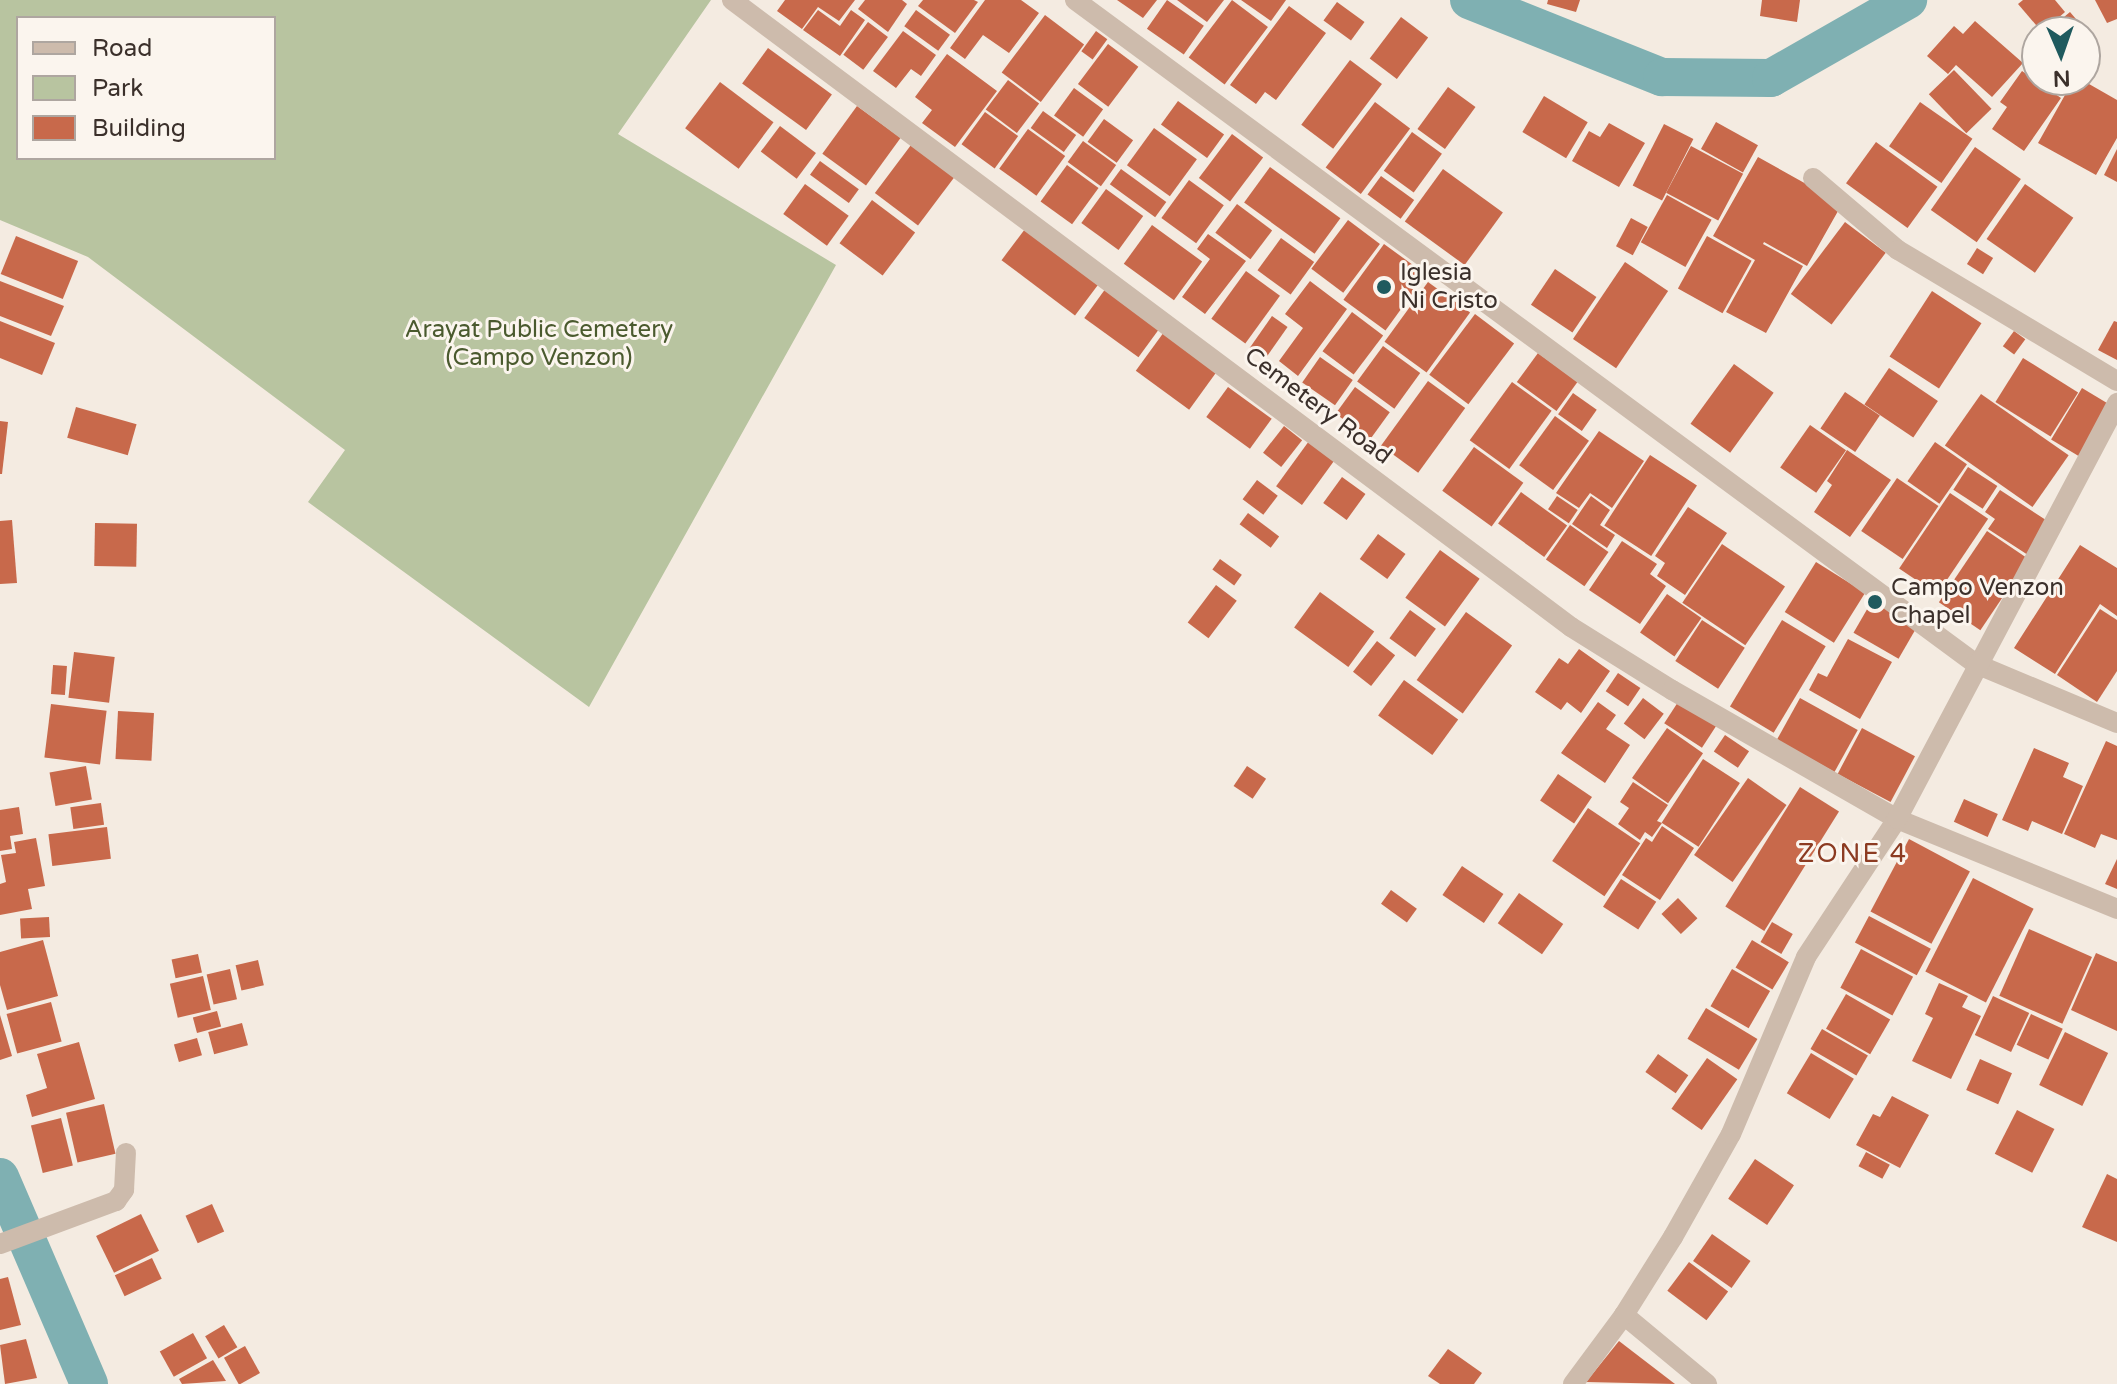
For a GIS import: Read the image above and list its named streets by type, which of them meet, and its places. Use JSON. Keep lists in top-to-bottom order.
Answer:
{
  "streets": {
    "street": ["Cemetery Road"]
  },
  "districts": ["ZONE 4"],
  "parks": ["Arayat Public Cemetery (Campo Venzon)"],
  "places": ["Iglesia Ni Cristo", "Campo Venzon Chapel"],
  "legend": ["Road", "Park", "Building"],
  "north": "bottom"
}
